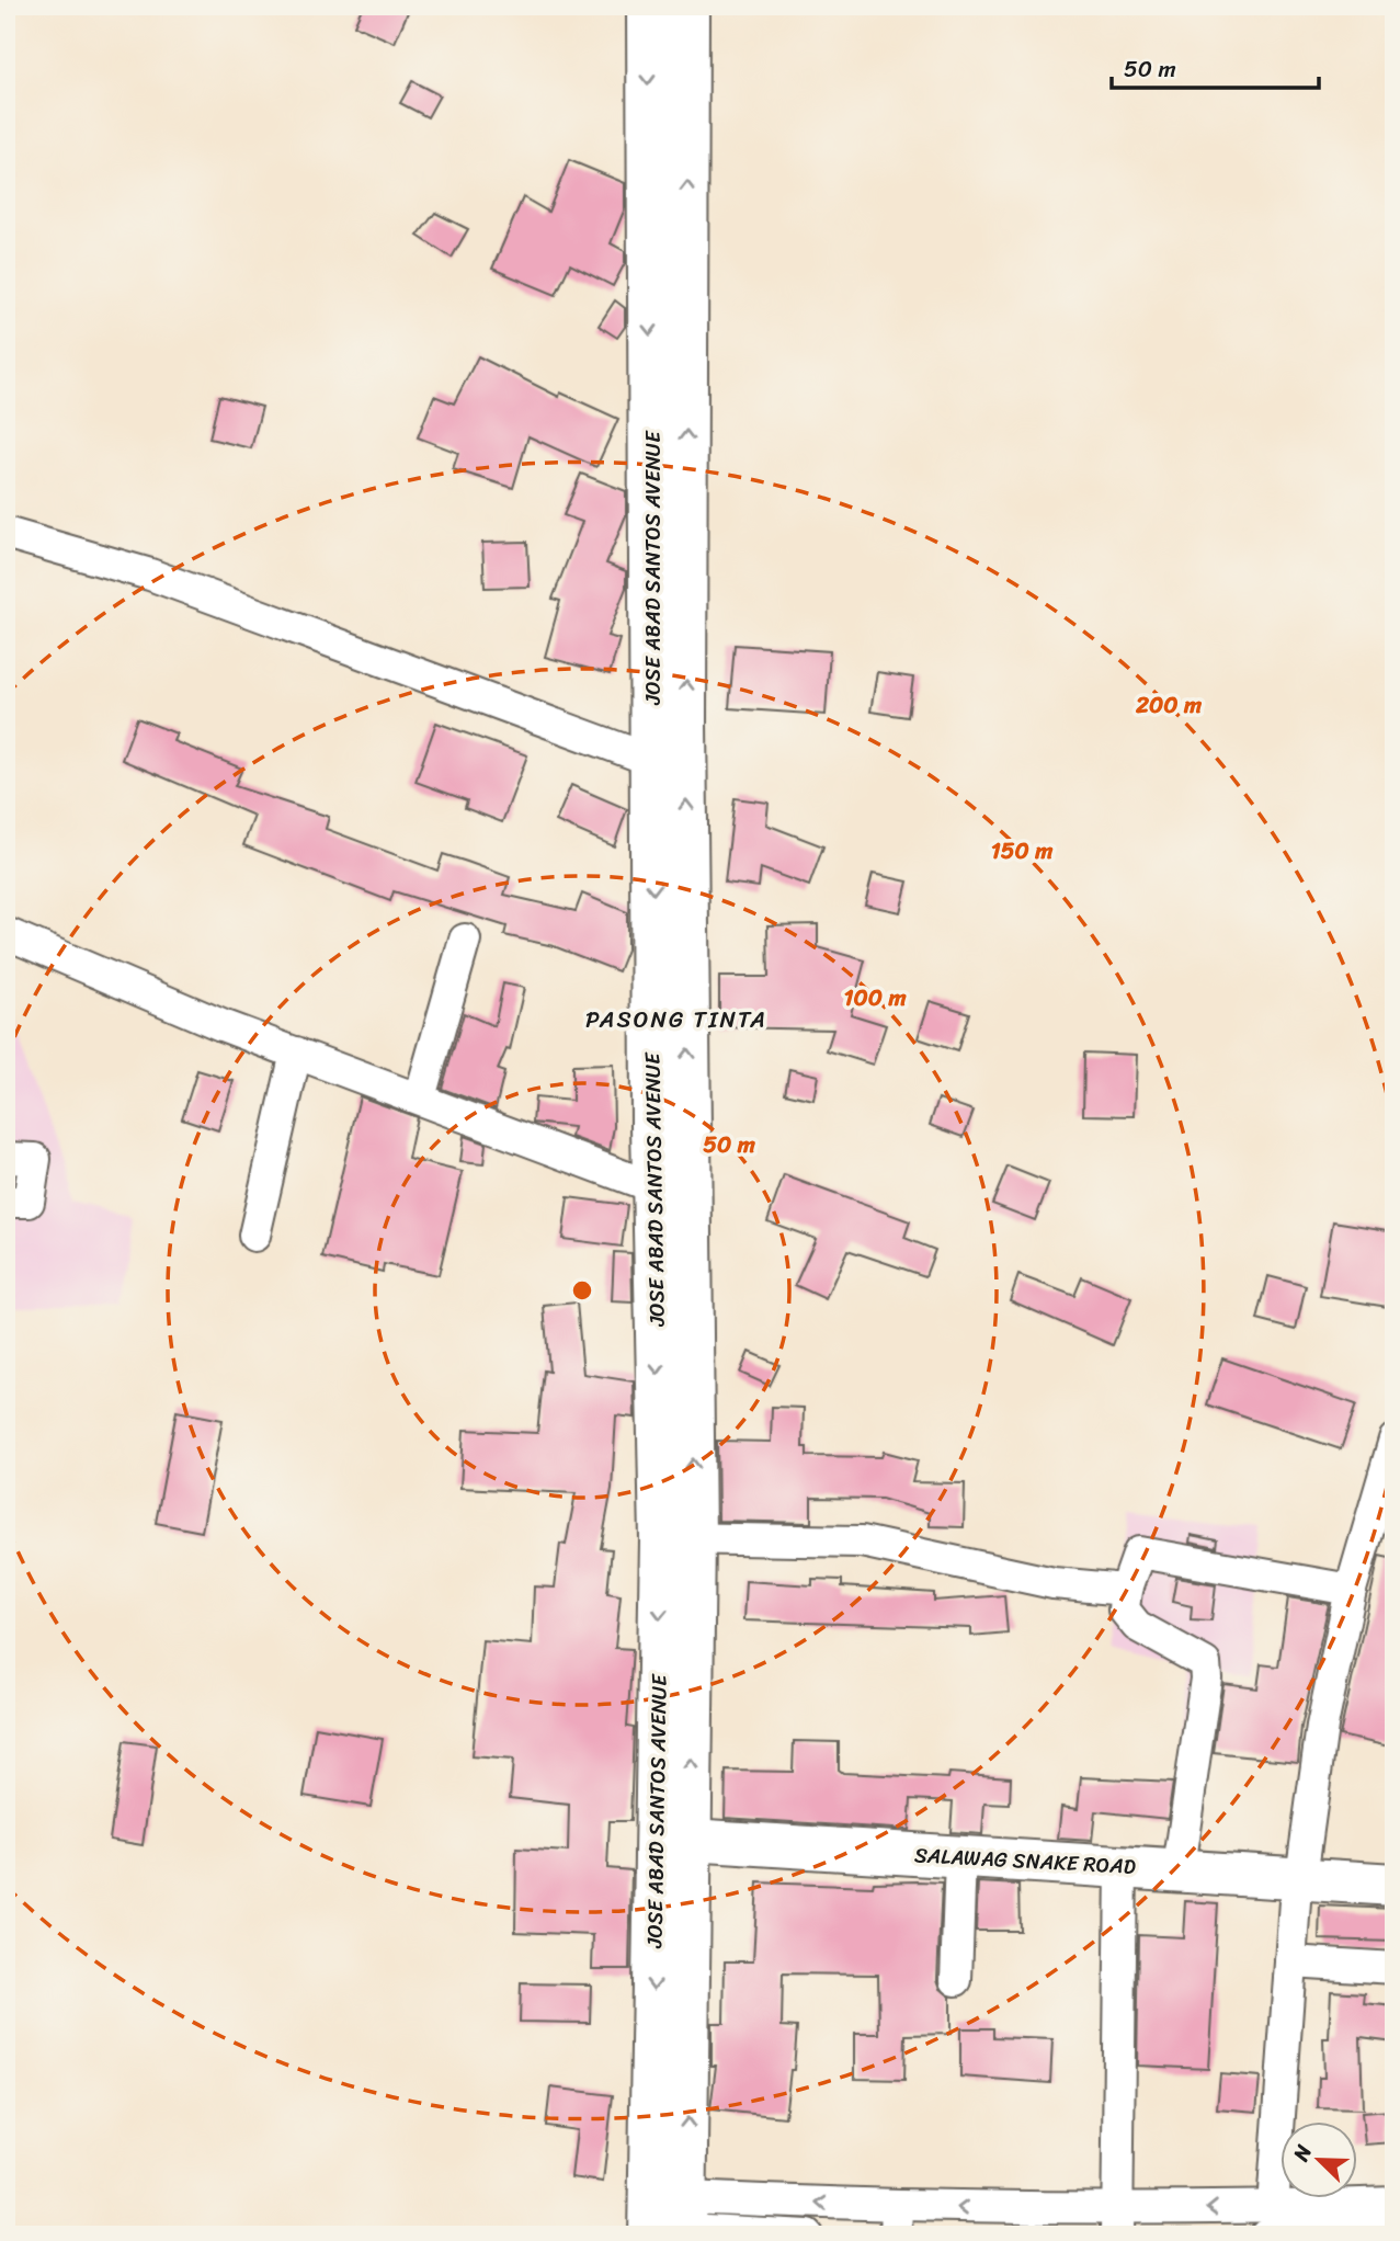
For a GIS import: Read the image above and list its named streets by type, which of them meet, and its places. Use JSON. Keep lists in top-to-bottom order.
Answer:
{
  "streets": {
    "main road": ["JOSE ABAD SANTOS AVENUE", "SALAWAG SNAKE ROAD"]
  },
  "crossings": [
    ["JOSE ABAD SANTOS AVENUE", "SALAWAG SNAKE ROAD"]
  ],
  "districts": ["PASONG TINTA"],
  "scale_bar": "50 m",
  "north": "top left",
  "rings": [
    "200 m",
    "150 m",
    "100 m",
    "50 m"
  ]
}
